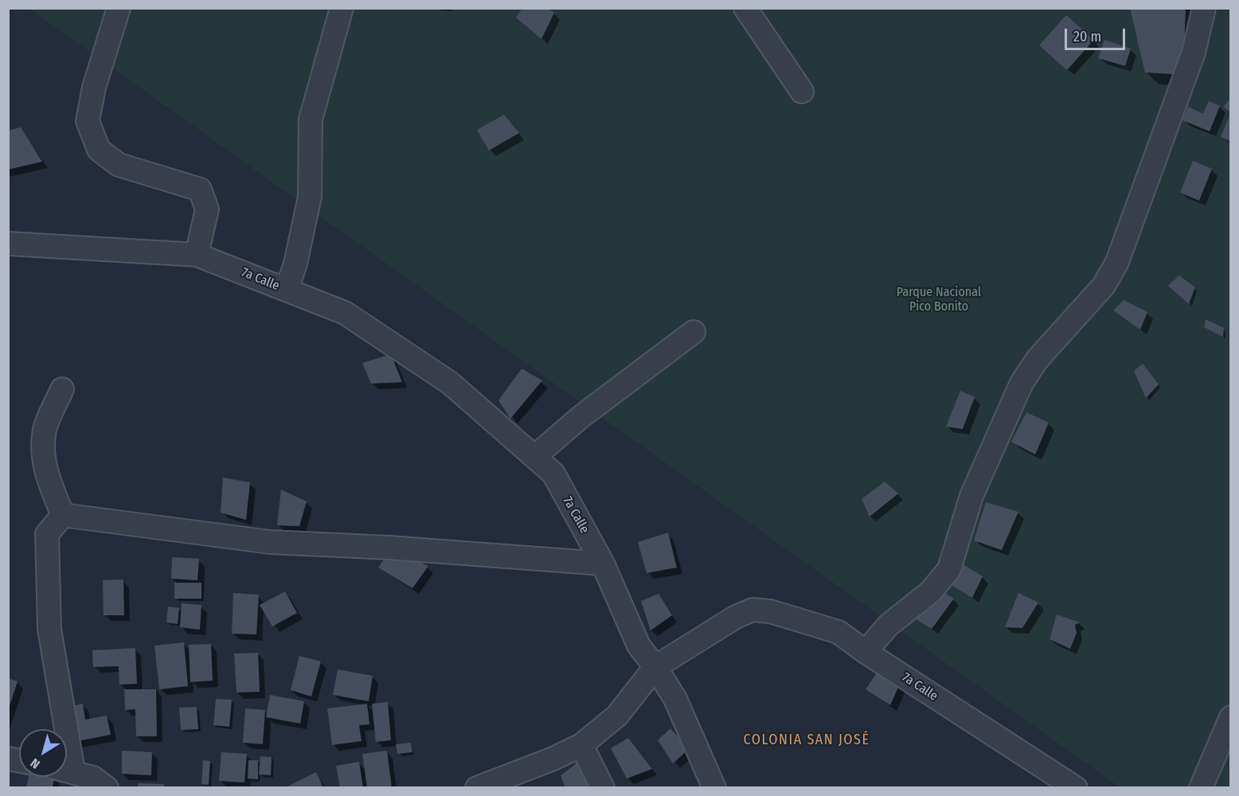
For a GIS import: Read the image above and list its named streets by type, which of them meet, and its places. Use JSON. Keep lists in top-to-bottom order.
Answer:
{
  "streets": {
    "street": ["7a Calle"]
  },
  "districts": ["COLONIA SAN JOSÉ"],
  "parks": ["Parque Nacional Pico Bonito"],
  "scale_bar": "20 m",
  "north": "bottom left"
}
